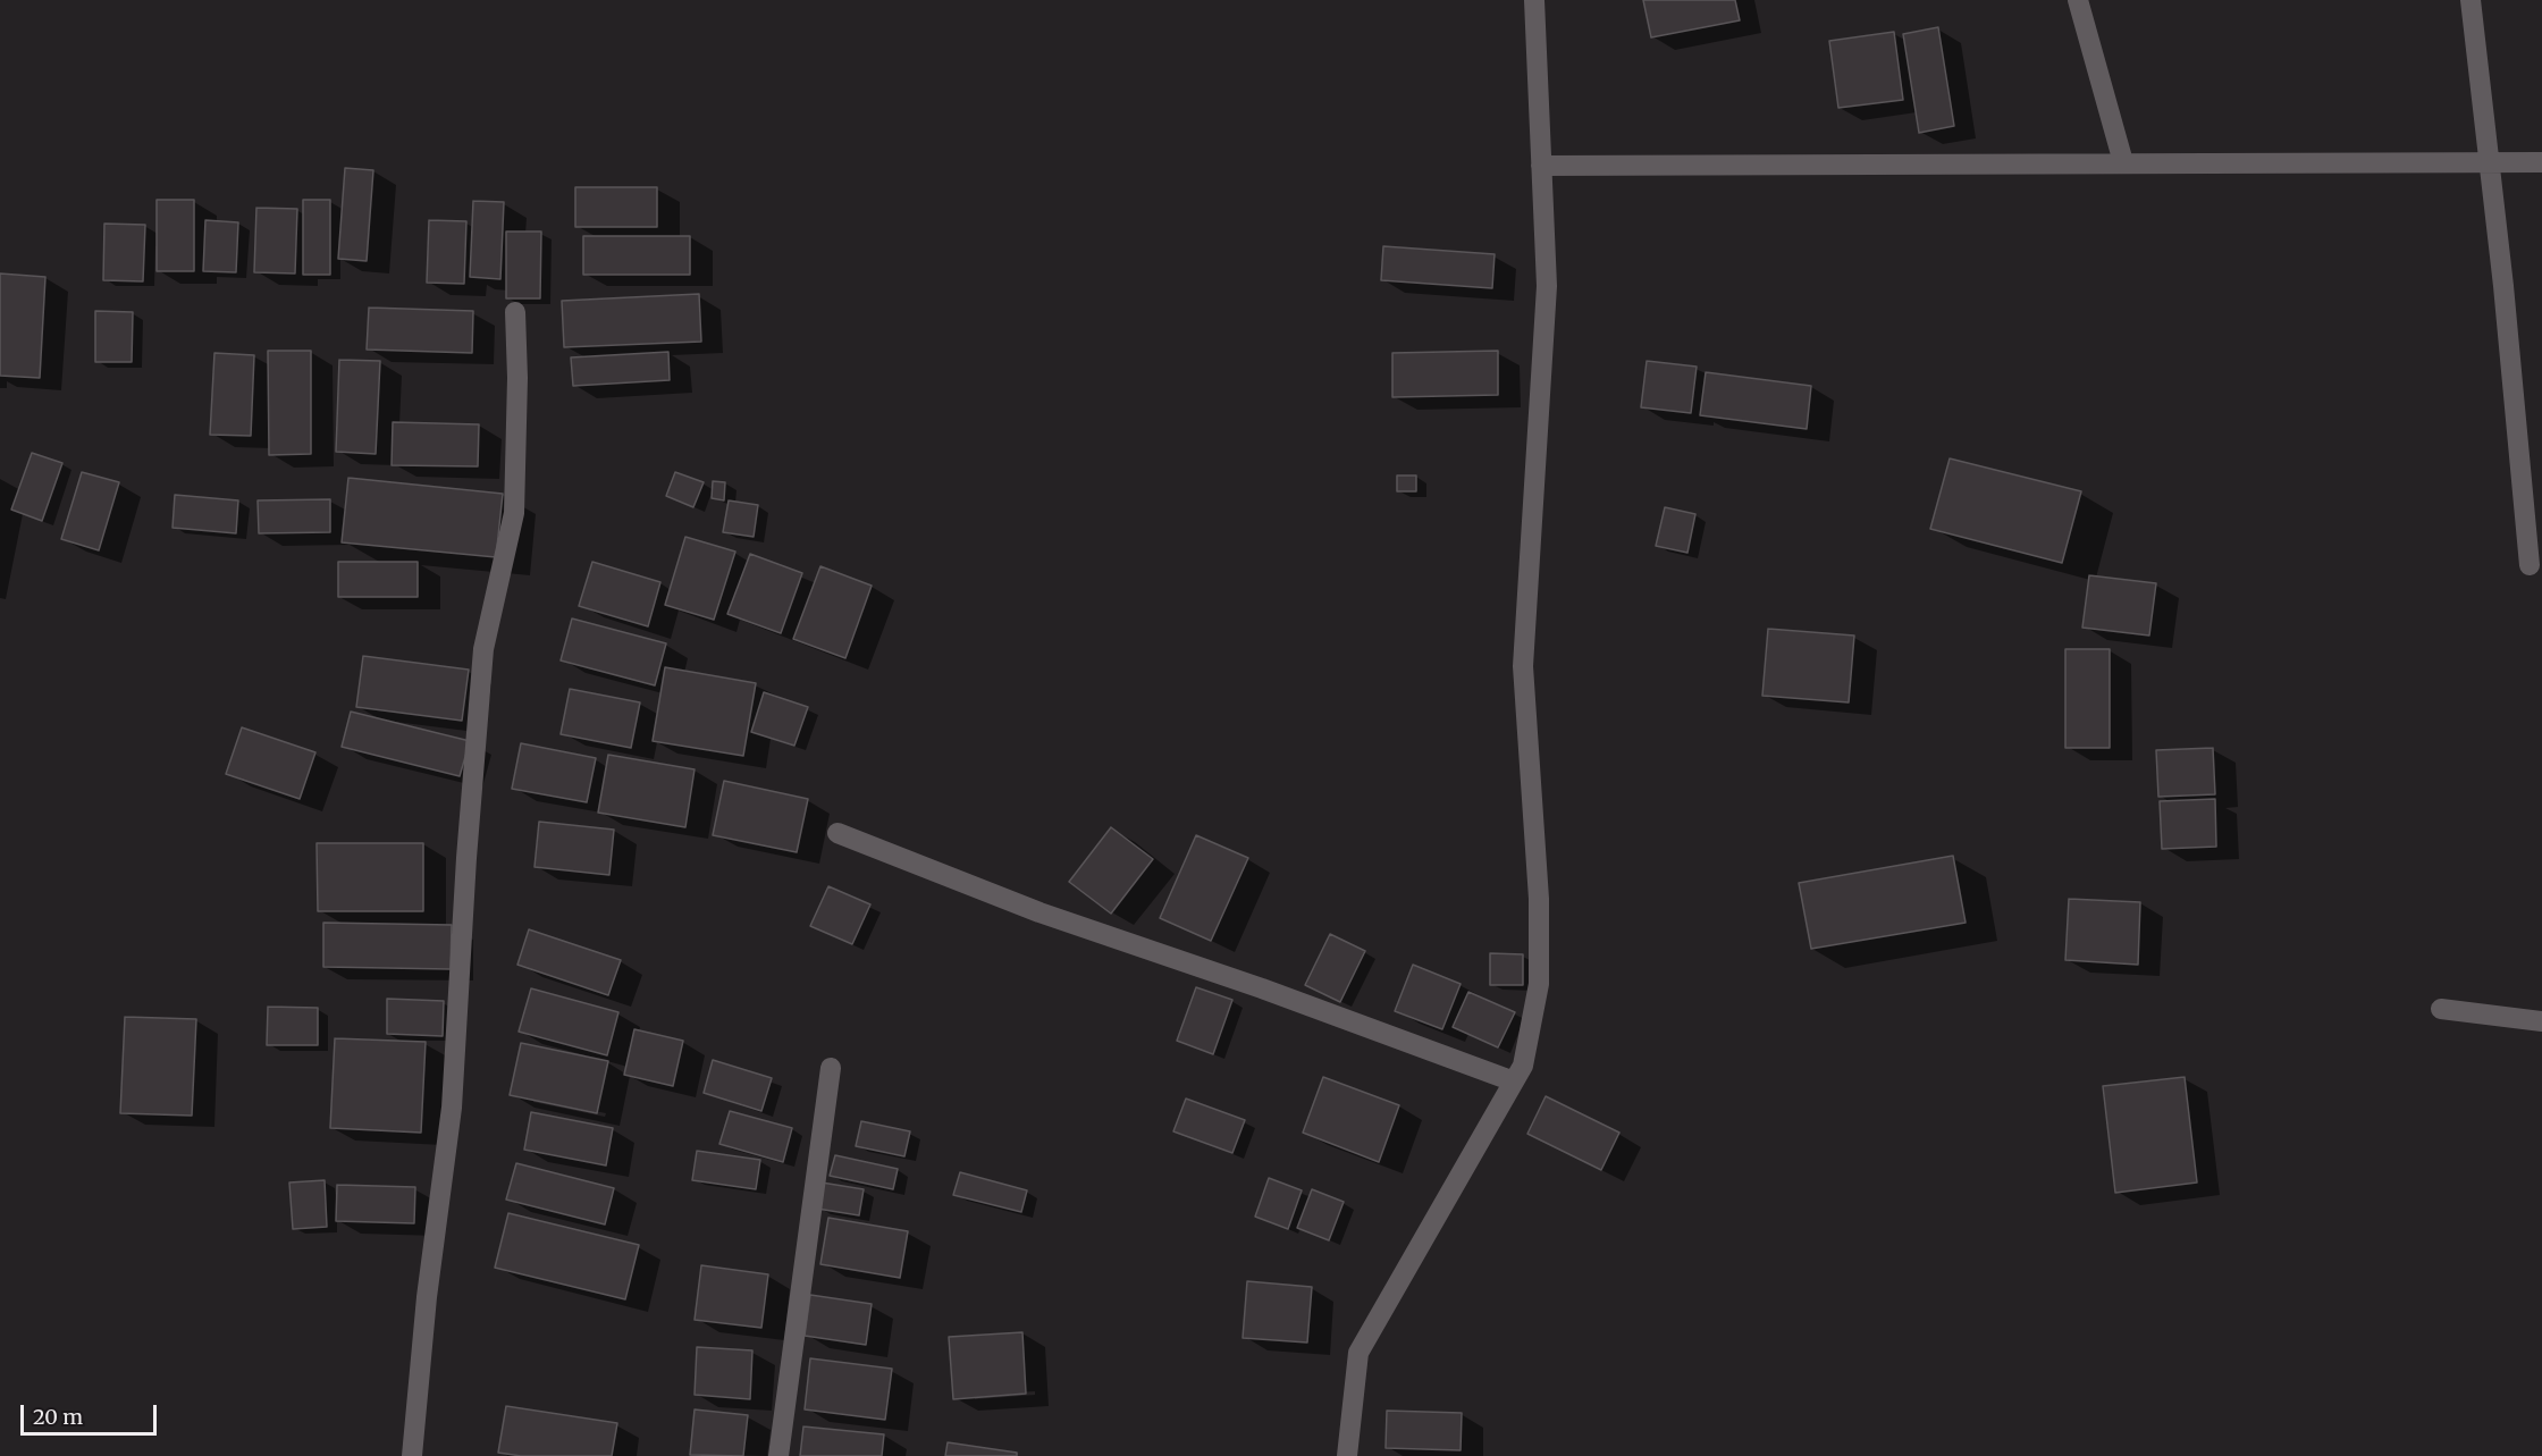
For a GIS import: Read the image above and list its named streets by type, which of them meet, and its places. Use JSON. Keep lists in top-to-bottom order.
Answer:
{
  "scale_bar": "20 m"
}
